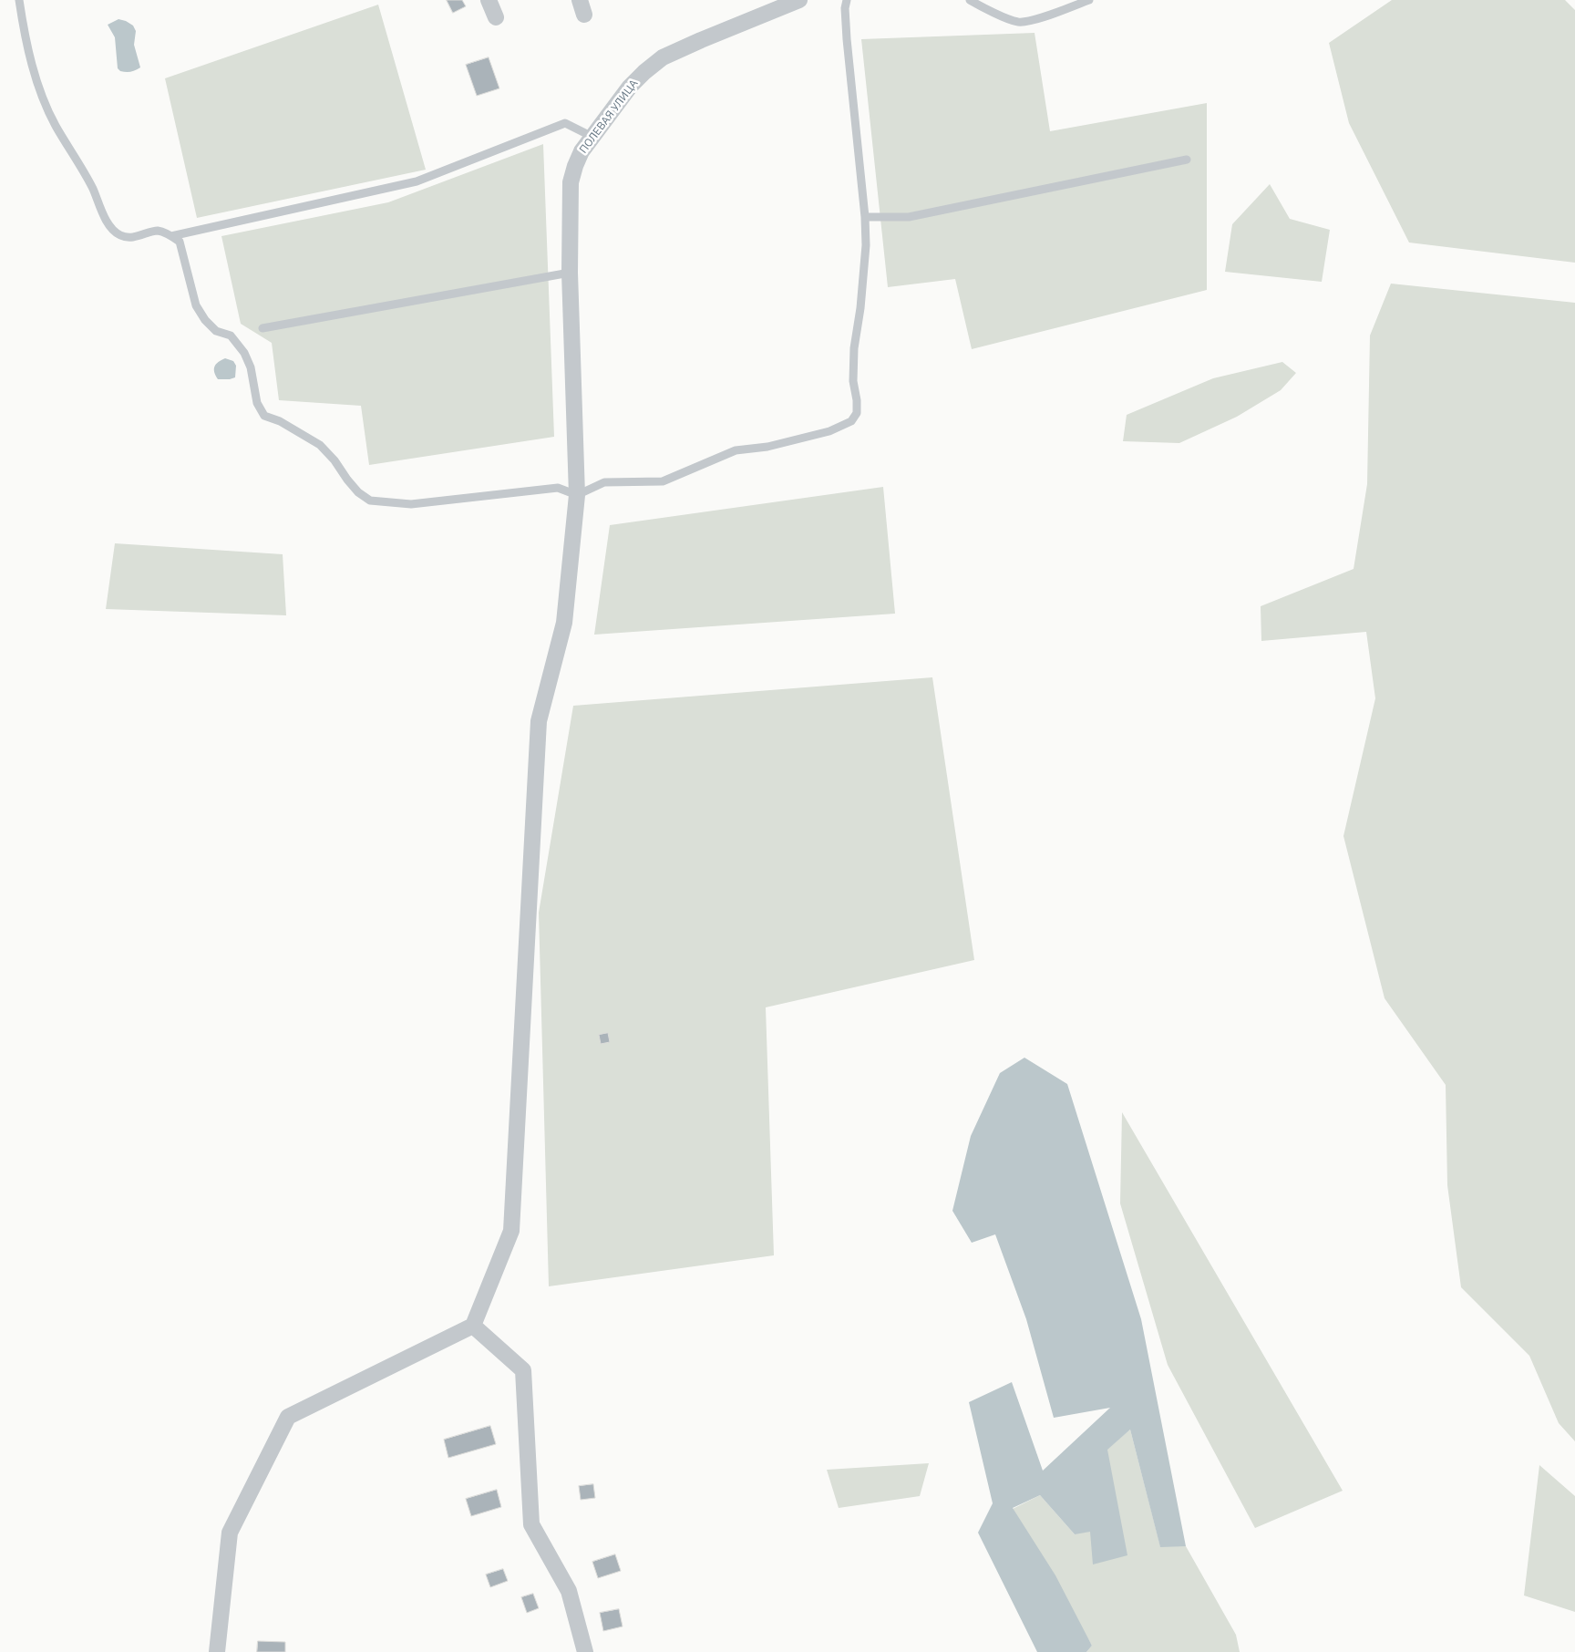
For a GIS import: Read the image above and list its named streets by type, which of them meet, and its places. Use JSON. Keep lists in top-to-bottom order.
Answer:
{
  "streets": {
    "street": ["ПОЛЕВАЯ УЛИЦА"]
  }
}
